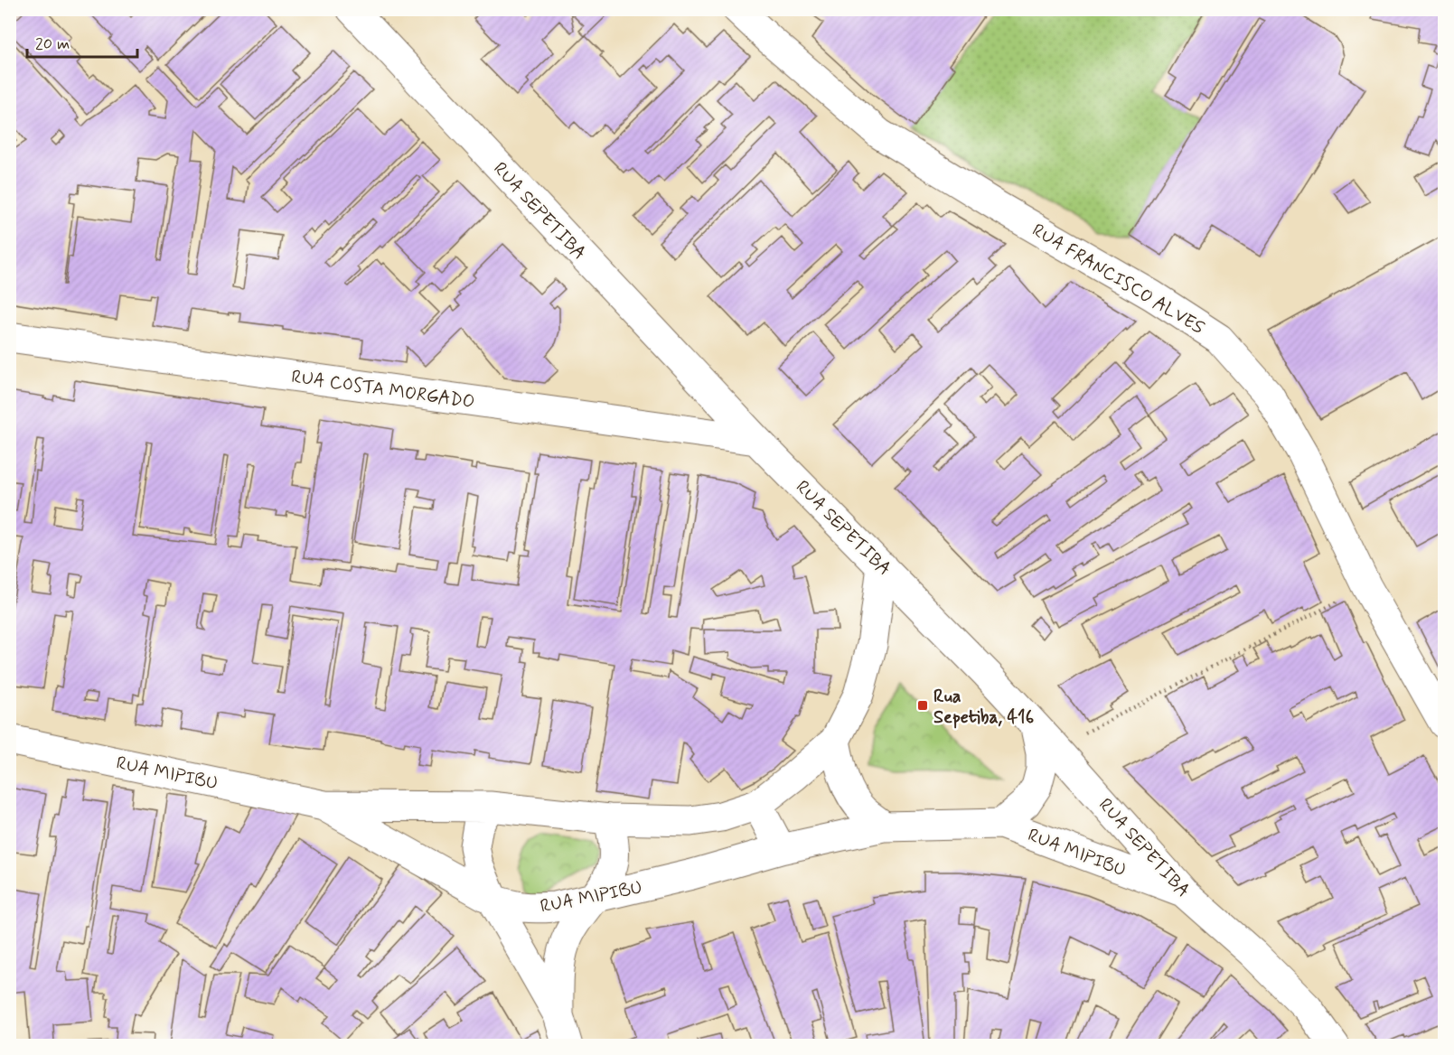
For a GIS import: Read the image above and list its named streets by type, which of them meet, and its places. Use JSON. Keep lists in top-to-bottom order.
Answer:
{
  "streets": {
    "street": [
      "RUA SEPETIBA",
      "RUA FRANCISCO ALVES",
      "RUA COSTA MORGADO",
      "RUA MIPIBU"
    ]
  },
  "crossings": [
    ["RUA SEPETIBA", "RUA COSTA MORGADO"],
    ["RUA SEPETIBA", "RUA MIPIBU"]
  ],
  "places": {
    "transit": ["Rua Sepetiba, 416"]
  },
  "scale_bar": "20 m"
}
